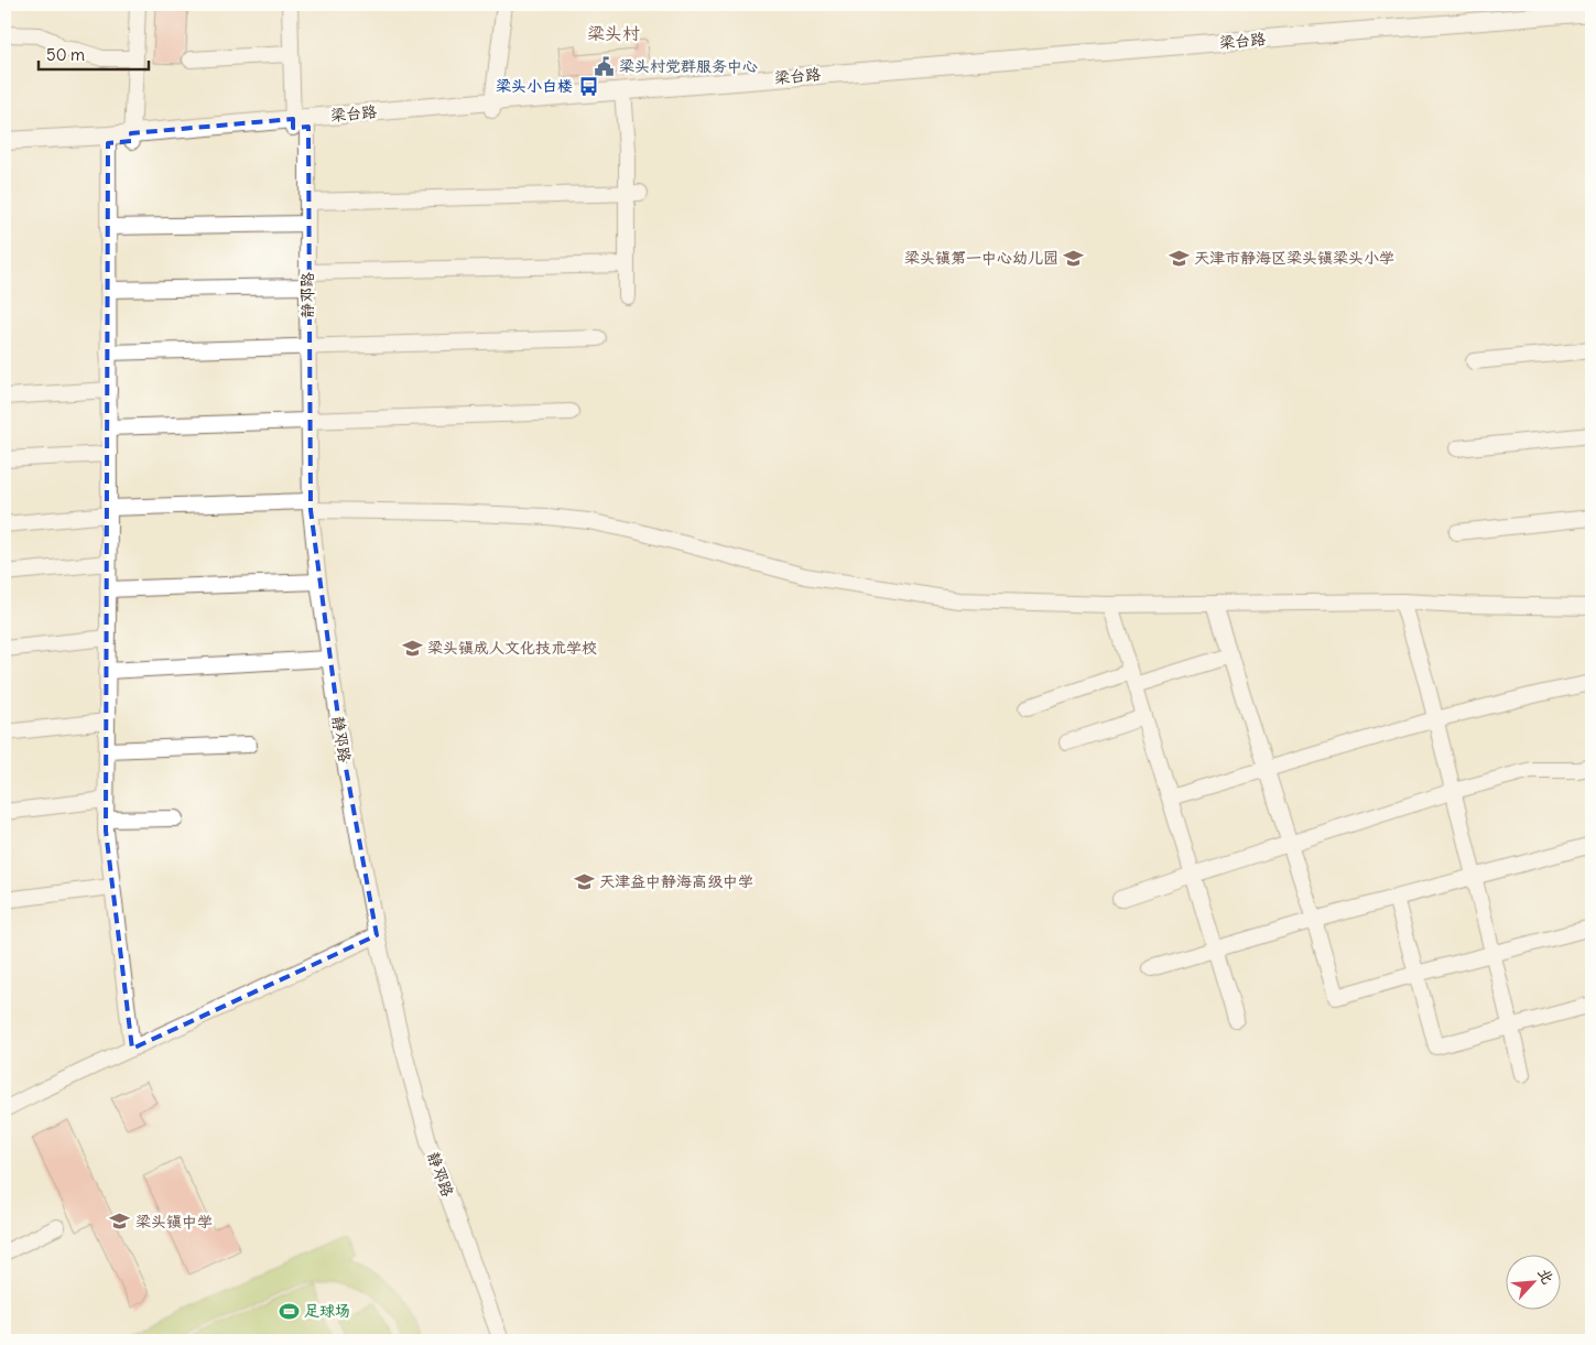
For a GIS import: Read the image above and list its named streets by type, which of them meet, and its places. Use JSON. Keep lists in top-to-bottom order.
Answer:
{
  "streets": {
    "main road": ["梁台路"],
    "street": ["静邓路"]
  },
  "crossings": [
    ["梁台路", "静邓路"]
  ],
  "districts": ["梁头村"],
  "places": {
    "public building": ["梁头村党群服务中心"],
    "bus stop": ["梁头小白楼"],
    "school or university": [
      "梁头镇第一中心幼儿园",
      "天津市静海区梁头镇梁头小学",
      "梁头镇成人文化技术学校",
      "天津益中静海高级中学",
      "梁头镇中学"
    ],
    "sports": ["足球场"]
  },
  "scale_bar": "50 m",
  "north": "top right"
}
